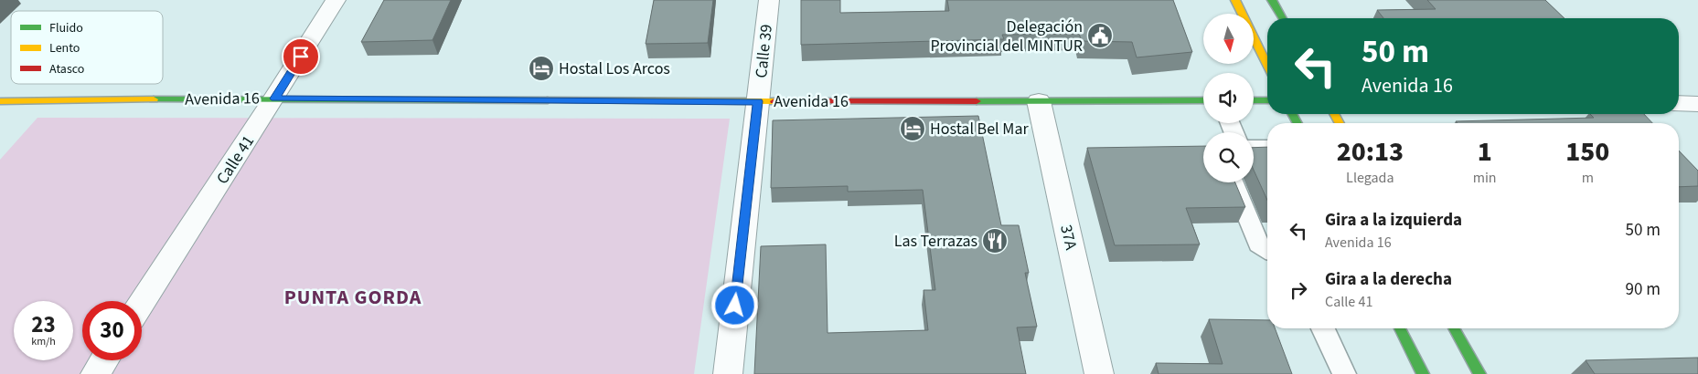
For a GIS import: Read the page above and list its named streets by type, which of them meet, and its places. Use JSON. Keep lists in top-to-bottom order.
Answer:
{
  "streets": {
    "street": [
      "Calle 39",
      "Avenida 16",
      "Calle 41",
      "37A"
    ]
  },
  "crossings": [
    ["Calle 39", "Avenida 16"],
    ["Avenida 16", "Calle 41"],
    ["Avenida 16", "37A"]
  ],
  "districts": ["PUNTA GORDA"],
  "places": {
    "public building": ["Delegación Provincial del MINTUR"],
    "hotel": ["Hostal Los Arcos", "Hostal Bel Mar"],
    "restaurant": ["Las Terrazas"]
  },
  "legend": ["Fluido", "Lento", "Atasco"],
  "north": "bottom",
  "page": {
    "turn": ["50 m", "Avenida 16"],
    "eta": [
      "20:13",
      "Llegada",
      "1",
      "min",
      "150",
      "m"
    ],
    "list": [
      {
        "name": "Gira a la izquierda",
        "note": "Avenida 16",
        "value": "50 m"
      },
      {
        "name": "Gira a la derecha",
        "note": "Calle 41",
        "value": "90 m"
      }
    ],
    "speed": "23 km/h",
    "limit": "30"
  }
}
